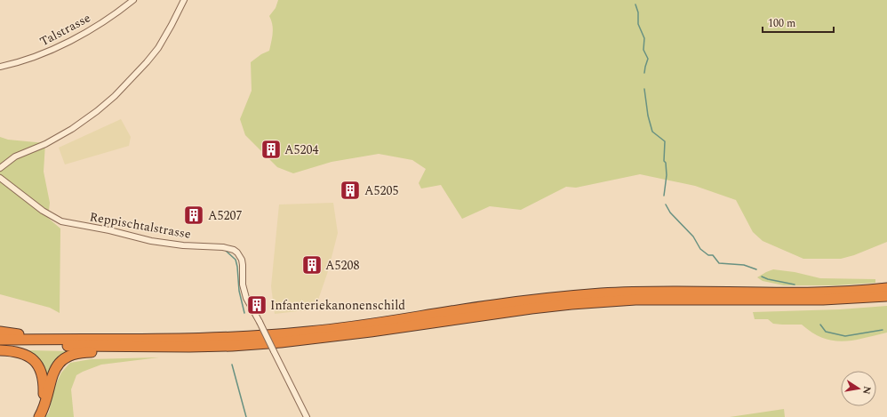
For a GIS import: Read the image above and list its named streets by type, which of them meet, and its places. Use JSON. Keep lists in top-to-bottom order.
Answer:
{
  "streets": {
    "street": ["Talstrasse", "Reppischtalstrasse"]
  },
  "places": {
    "building": [
      "A5204",
      "A5205",
      "A5207",
      "A5208",
      "Infanteriekanonenschild"
    ]
  },
  "scale_bar": "100 m",
  "north": "right"
}
